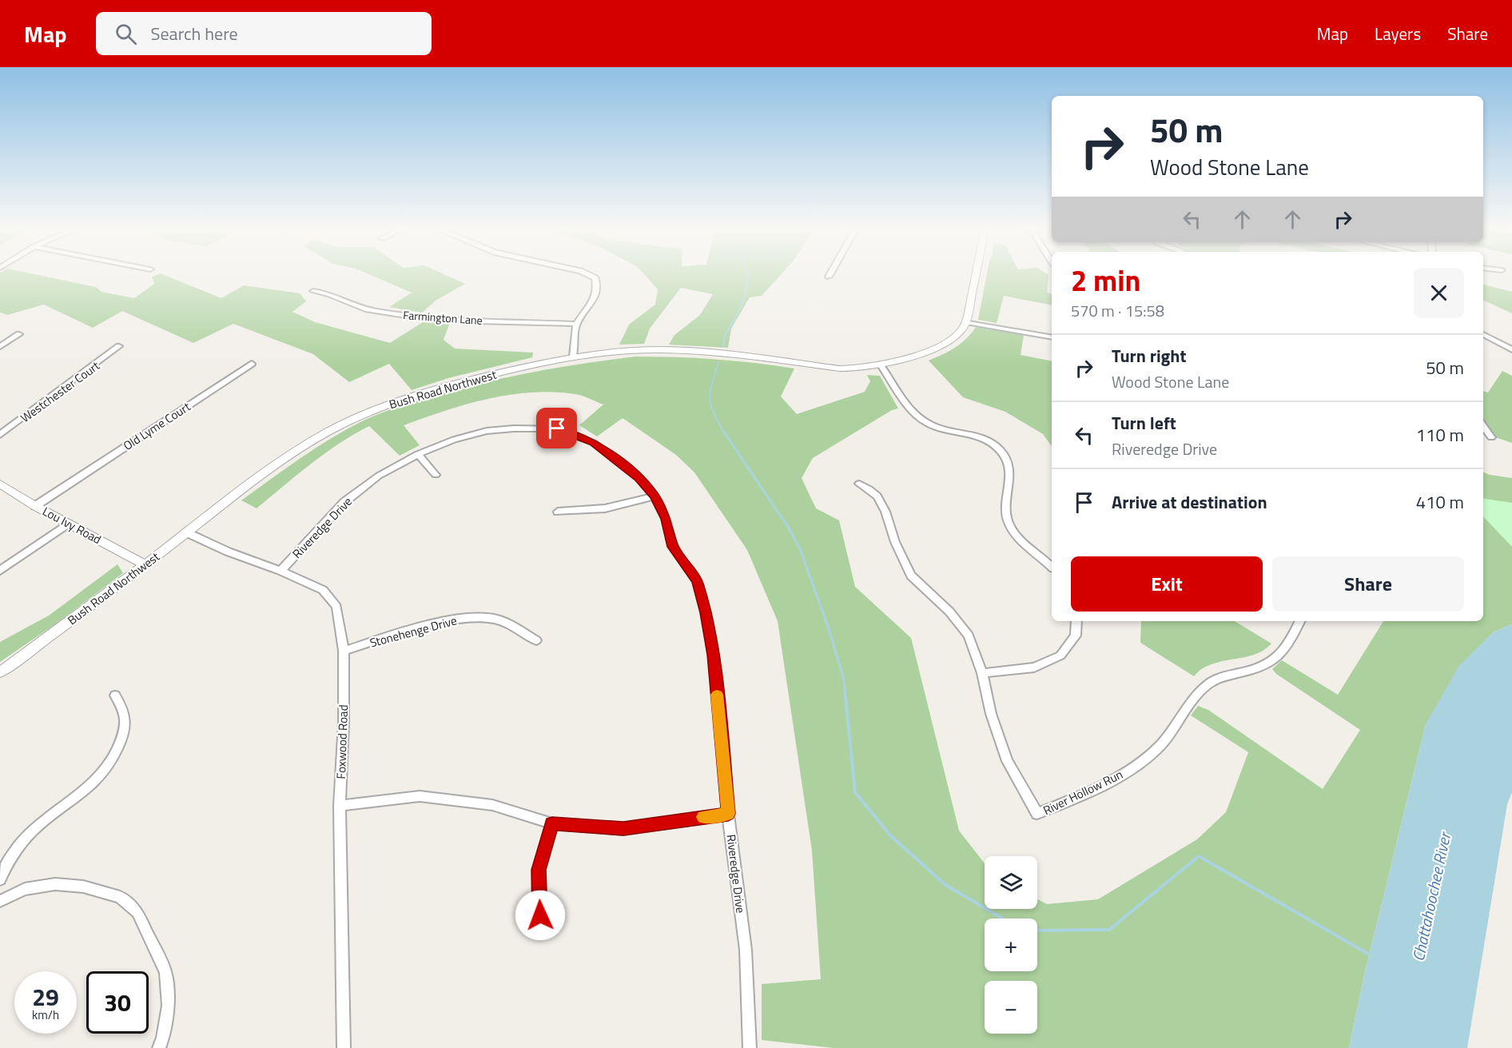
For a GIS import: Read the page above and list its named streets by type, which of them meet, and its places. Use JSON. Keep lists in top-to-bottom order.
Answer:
{
  "streets": {
    "street": [
      "Farmington Lane",
      "Bush Road Northwest",
      "Westchester Court",
      "Old Lyme Court",
      "Lou Ivy Road",
      "Riveredge Drive",
      "Stonehenge Drive",
      "Foxwood Road",
      "River Hollow Run"
    ]
  },
  "crossings": [
    ["Bush Road Northwest", "Lou Ivy Road"],
    ["Bush Road Northwest", "Foxwood Road"],
    ["Old Lyme Court", "Lou Ivy Road"],
    ["Riveredge Drive", "Foxwood Road"],
    ["Stonehenge Drive", "Foxwood Road"]
  ],
  "water": ["Chattahoochee River"],
  "page": {
    "header": "Map",
    "search": "Search here",
    "nav": ["Map", "Layers", "Share"],
    "turn": ["50 m", "Wood Stone Lane"],
    "heading": ["2 min", "570 m · 15:58"],
    "list": [
      {
        "name": "Turn right",
        "note": "Wood Stone Lane",
        "value": "50 m"
      },
      {
        "name": "Turn left",
        "note": "Riveredge Drive",
        "value": "110 m"
      },
      {
        "name": "Arrive at destination",
        "value": "410 m"
      }
    ],
    "buttons": ["Exit", "Share"],
    "map_buttons": ["+", "−"],
    "speed": "29 km/h",
    "limit": "30"
  }
}
